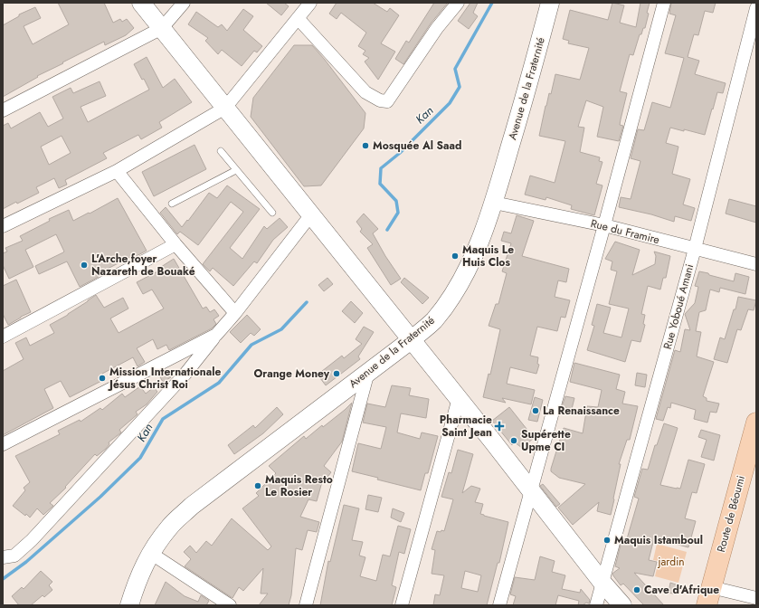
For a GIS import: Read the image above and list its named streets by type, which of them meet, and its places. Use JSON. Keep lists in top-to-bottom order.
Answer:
{
  "streets": {
    "main road": ["Route de Béoumi"],
    "street": ["Avenue de la Fraternité", "Rue du Framire", "Rue Yoboué Amani"]
  },
  "crossings": [
    ["Avenue de la Fraternité", "Rue du Framire"],
    ["Rue du Framire", "Rue Yoboué Amani"]
  ],
  "water": ["Kan"],
  "parks": ["jardin"],
  "places": {
    "other": [
      "Mosquée Al Saad",
      "Maquis Le Huis Clos",
      "L'Arche,foyer Nazareth de Bouaké",
      "Orange Money",
      "Mission Internationale Jésus Christ Roi",
      "La Renaissance",
      "Supérette Upme CI",
      "Maquis Resto Le Rosier",
      "Maquis Istamboul",
      "Cave d'Afrique"
    ],
    "health": ["Pharmacie Saint Jean"]
  }
}
